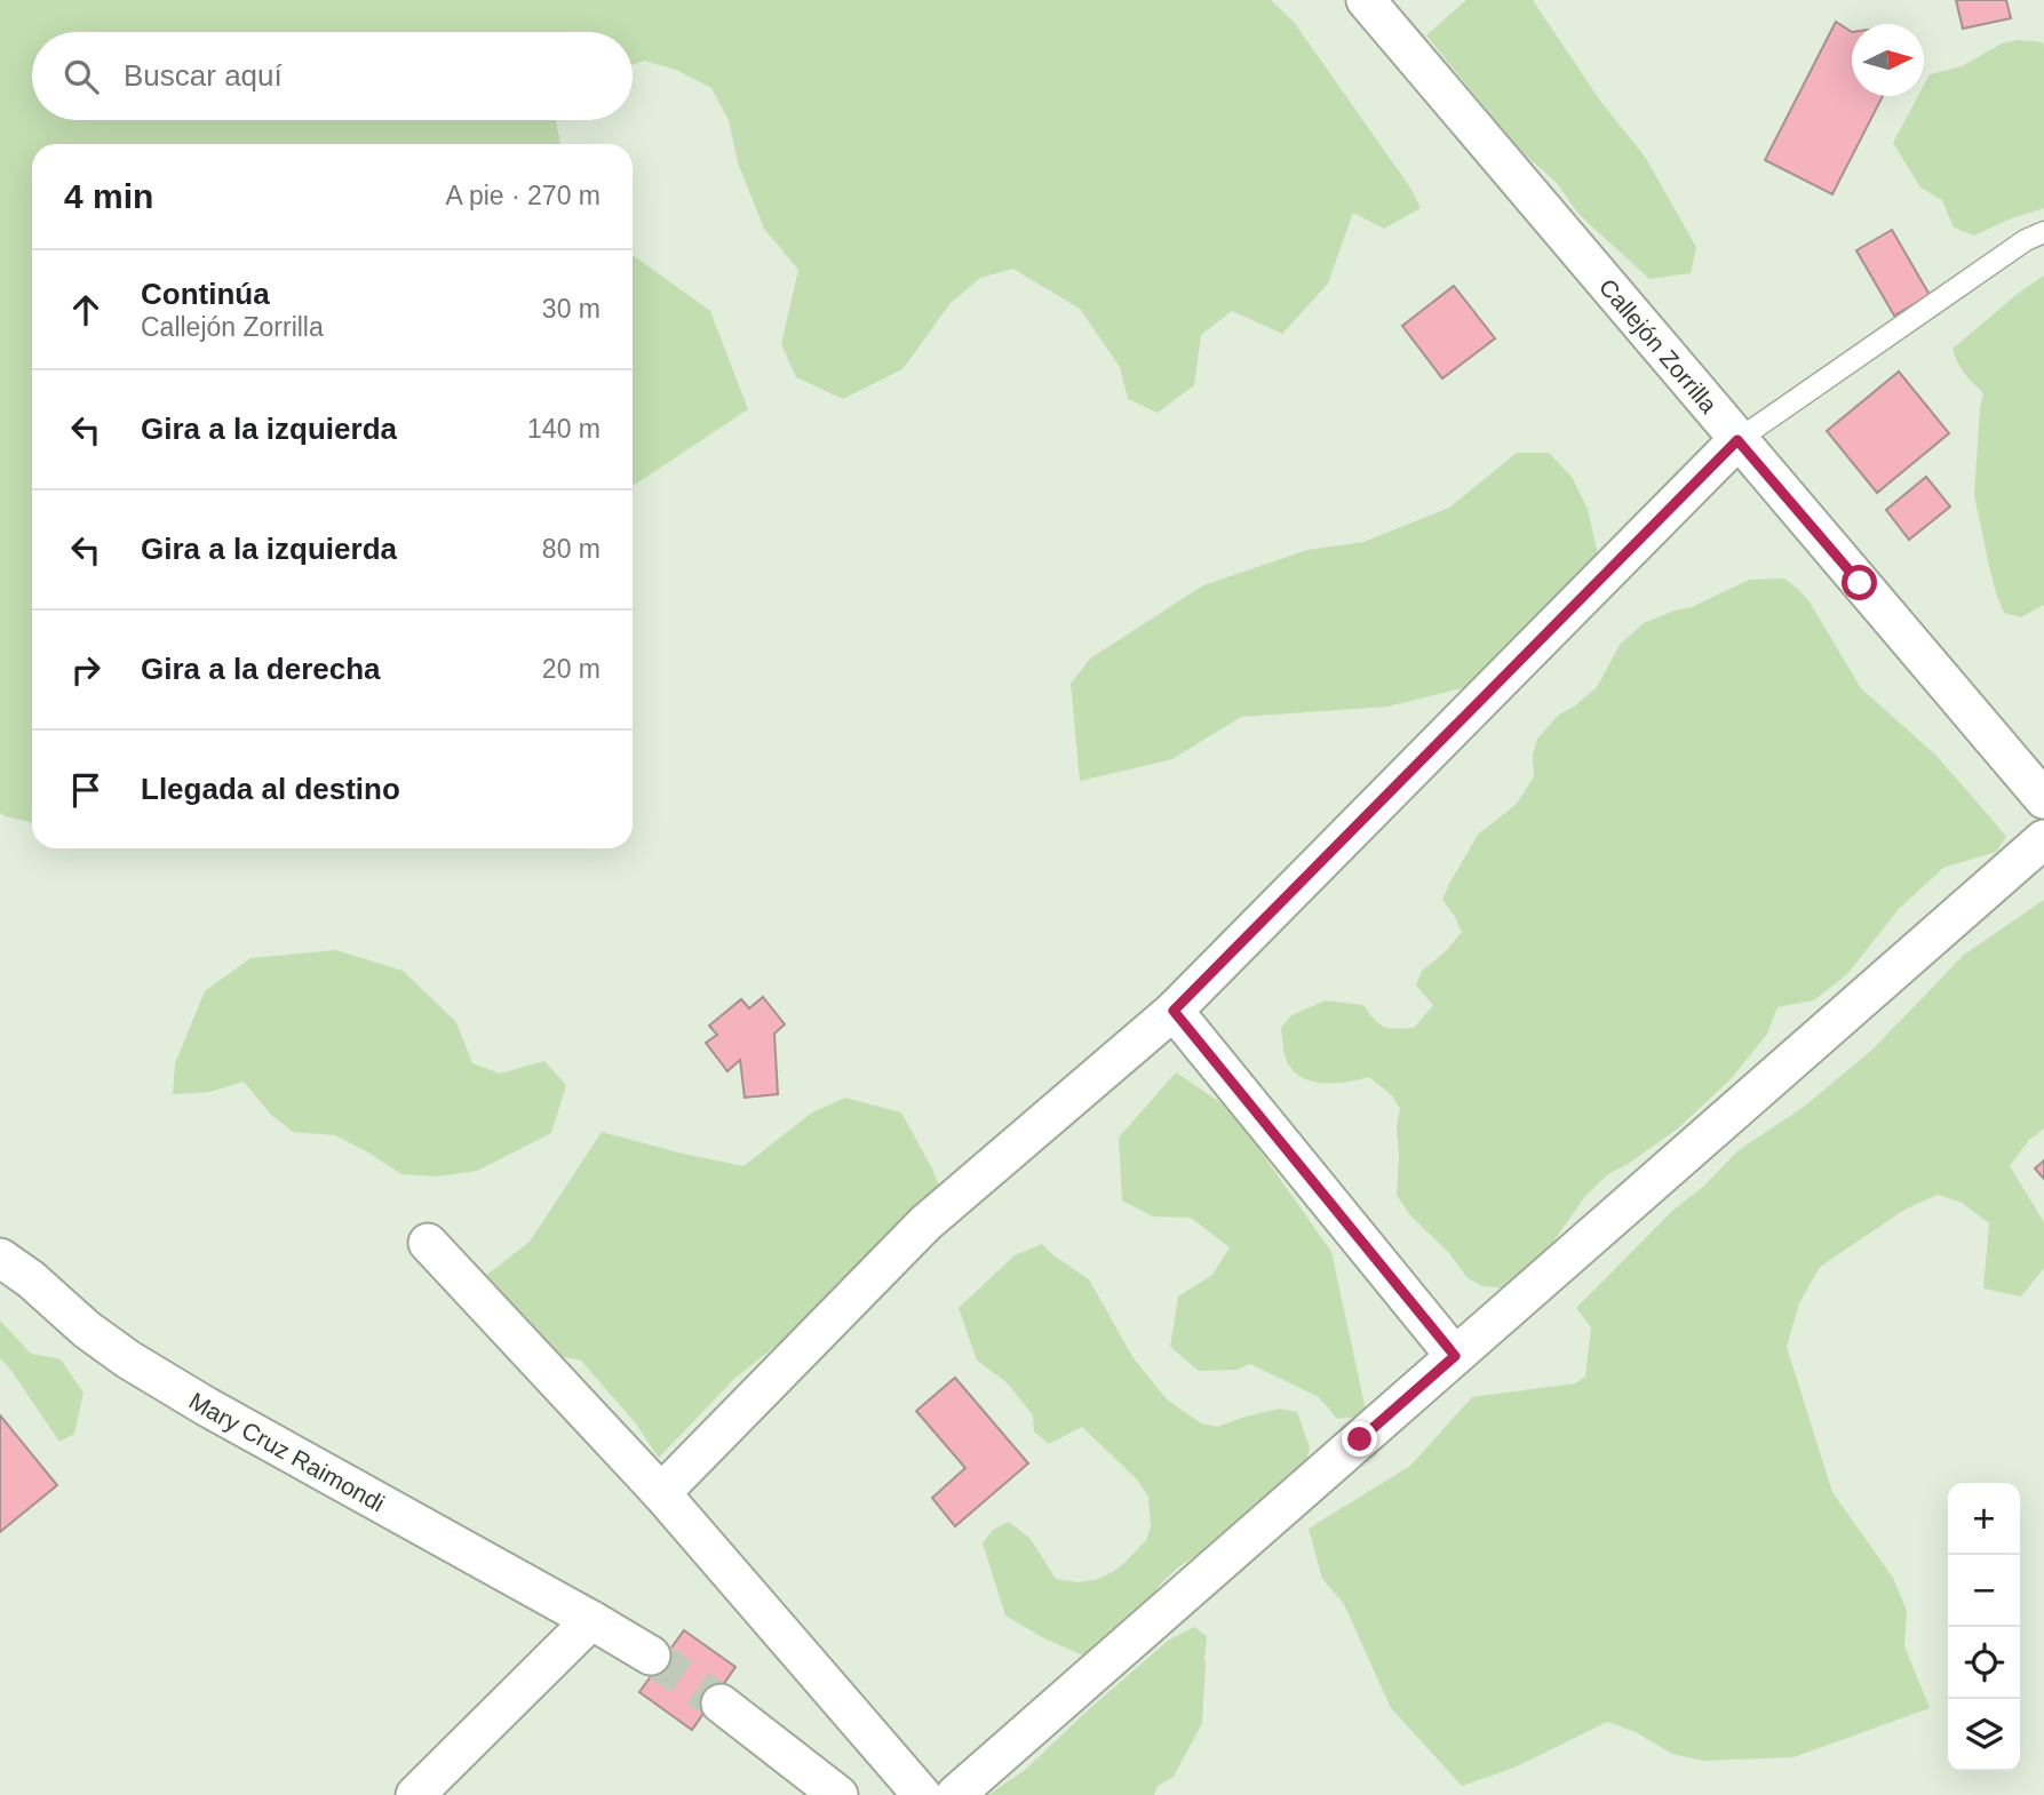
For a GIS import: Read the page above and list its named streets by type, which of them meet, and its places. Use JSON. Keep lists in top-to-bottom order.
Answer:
{
  "streets": {
    "street": ["Callejón Zorrilla", "Mary Cruz Raimondi"]
  },
  "north": "right",
  "page": {
    "search": "Buscar aquí",
    "heading": ["4 min", "A pie · 270 m"],
    "list": [
      ["Continúa", "Callejón Zorrilla", "30 m"],
      ["Gira a la izquierda", "140 m"],
      ["Gira a la izquierda", "80 m"],
      ["Gira a la derecha", "20 m"],
      "Llegada al destino"
    ],
    "map_buttons": ["+", "−"]
  }
}
